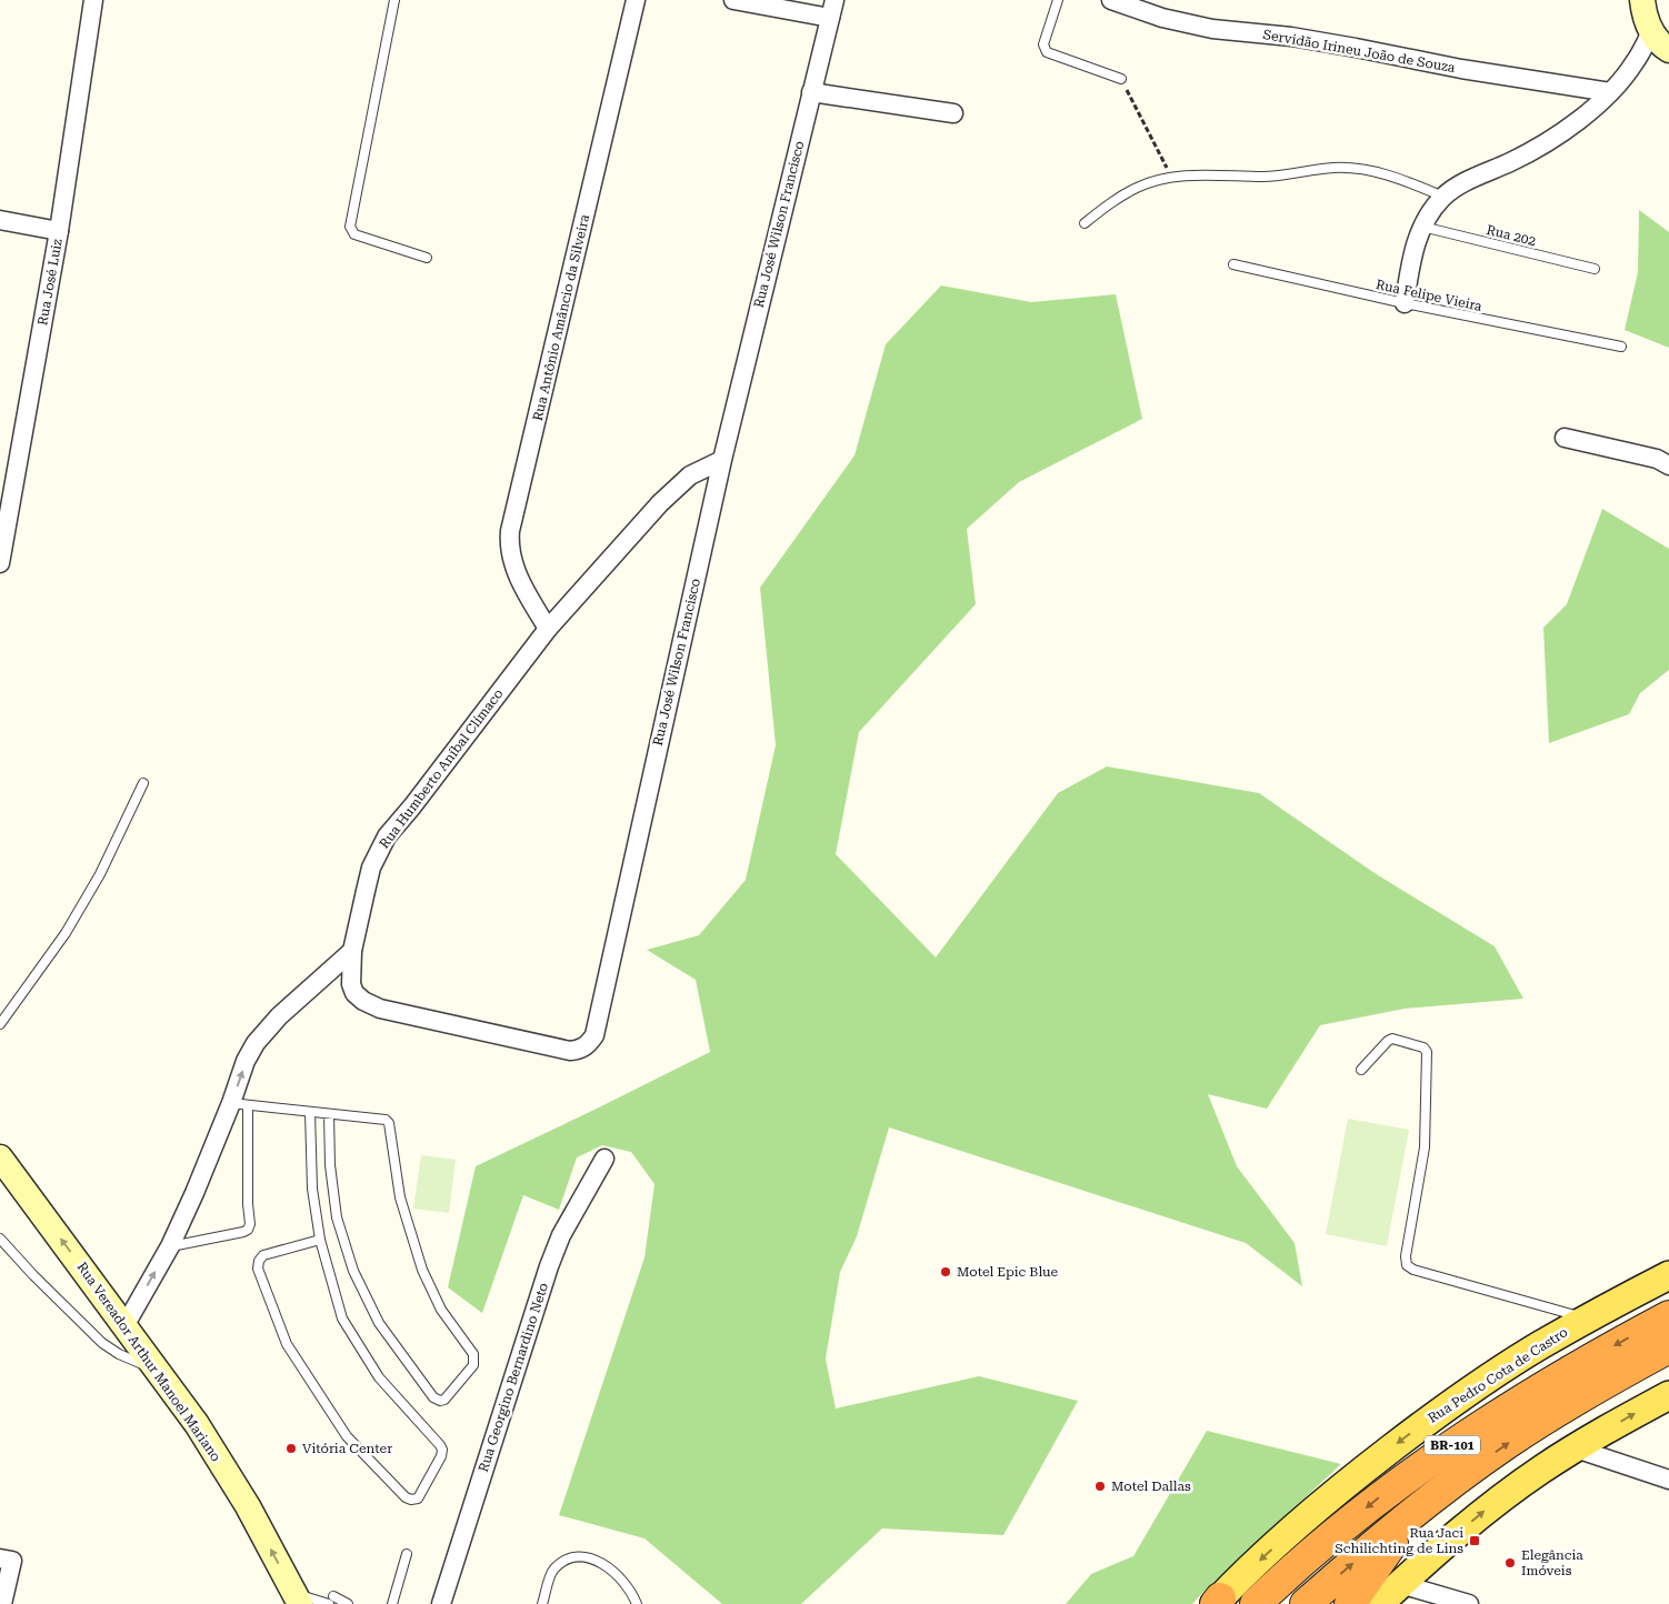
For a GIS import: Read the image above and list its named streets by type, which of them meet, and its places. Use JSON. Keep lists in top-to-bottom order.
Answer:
{
  "streets": {
    "highway": ["BR-101"],
    "main road": ["Rua Vereador Arthur Manoel Mariano", "Rua Pedro Cota de Castro"],
    "street": [
      "Servidão Irineu João de Souza",
      "Rua José Wilson Francisco",
      "Rua José Luiz",
      "Rua Antônio Amâncio da Silveira",
      "Rua Humberto Aníbal Clímaco",
      "Rua Georgino Bernardino Neto"
    ],
    "lane": ["Rua 202", "Rua Felipe Vieira"]
  },
  "crossings": [
    ["Rua José Wilson Francisco", "Rua Humberto Aníbal Clímaco"],
    ["Rua Antônio Amâncio da Silveira", "Rua Humberto Aníbal Clímaco"]
  ],
  "one_way": ["Rua Vereador Arthur Manoel Mariano"],
  "places": {
    "other": [
      "Motel Epic Blue",
      "Vitória Center",
      "Motel Dallas",
      "Elegância Imóveis"
    ],
    "transit": ["Rua Jaci Schilichting de Lins"]
  }
}
